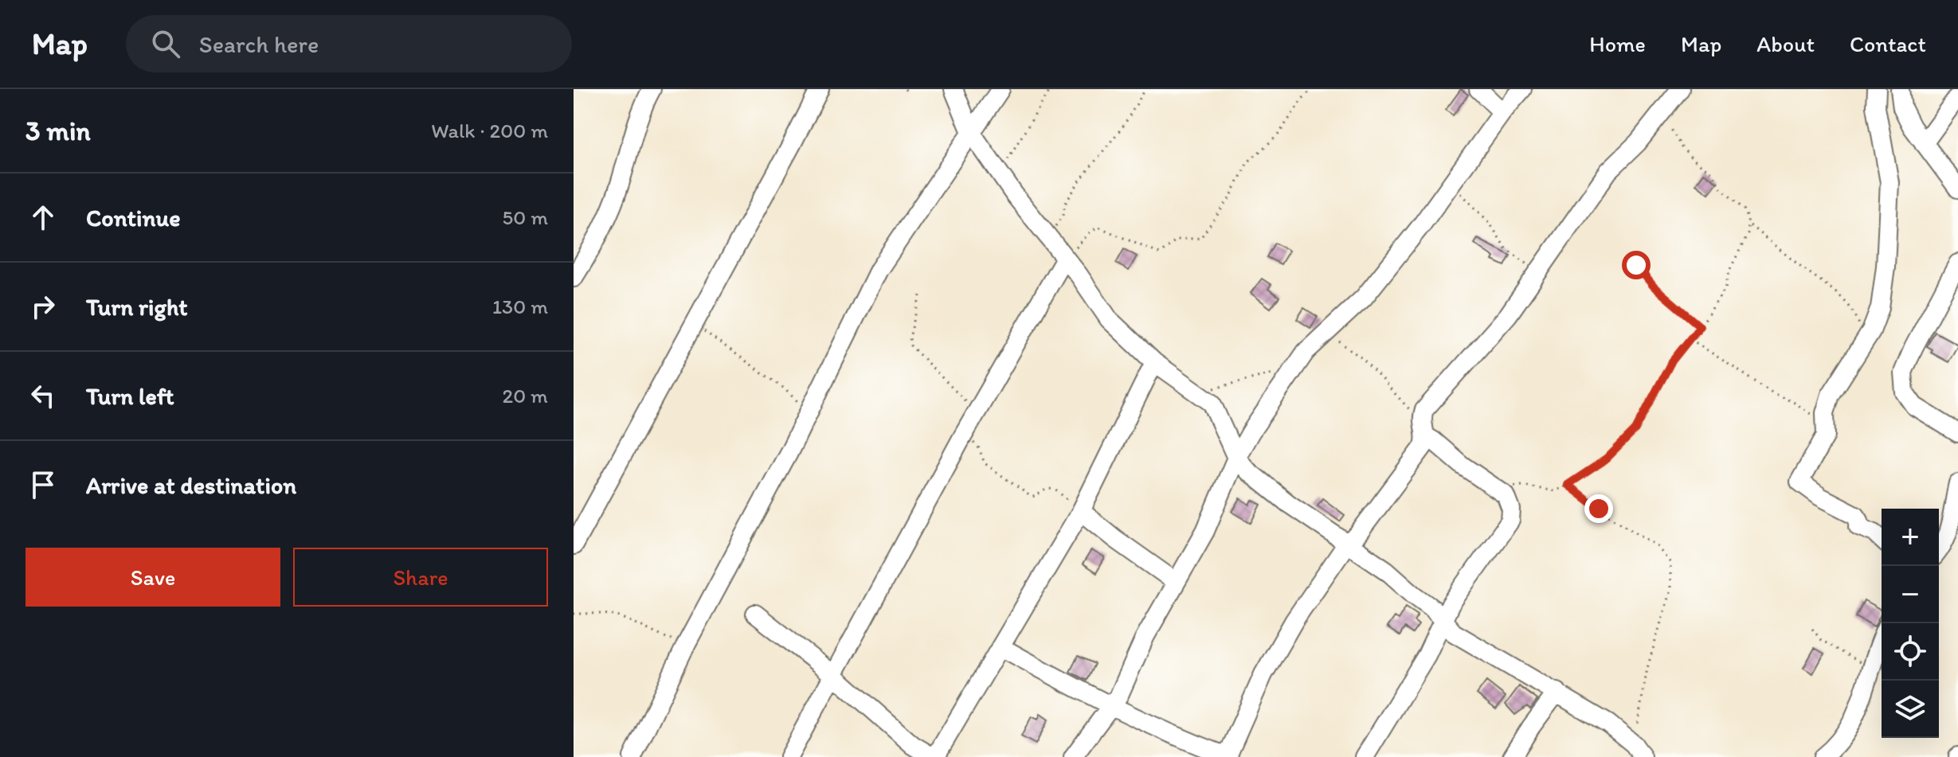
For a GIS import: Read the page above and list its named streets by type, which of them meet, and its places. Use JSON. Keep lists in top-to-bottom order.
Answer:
{
  "page": {
    "header": "Map",
    "search": "Search here",
    "nav": [
      "Home",
      "Map",
      "About",
      "Contact"
    ],
    "heading": ["3 min", "Walk · 200 m"],
    "list": [
      ["Continue", "50 m"],
      ["Turn right", "130 m"],
      ["Turn left", "20 m"],
      "Arrive at destination"
    ],
    "map_buttons": ["+", "−"],
    "buttons": ["Save", "Share"]
  }
}
